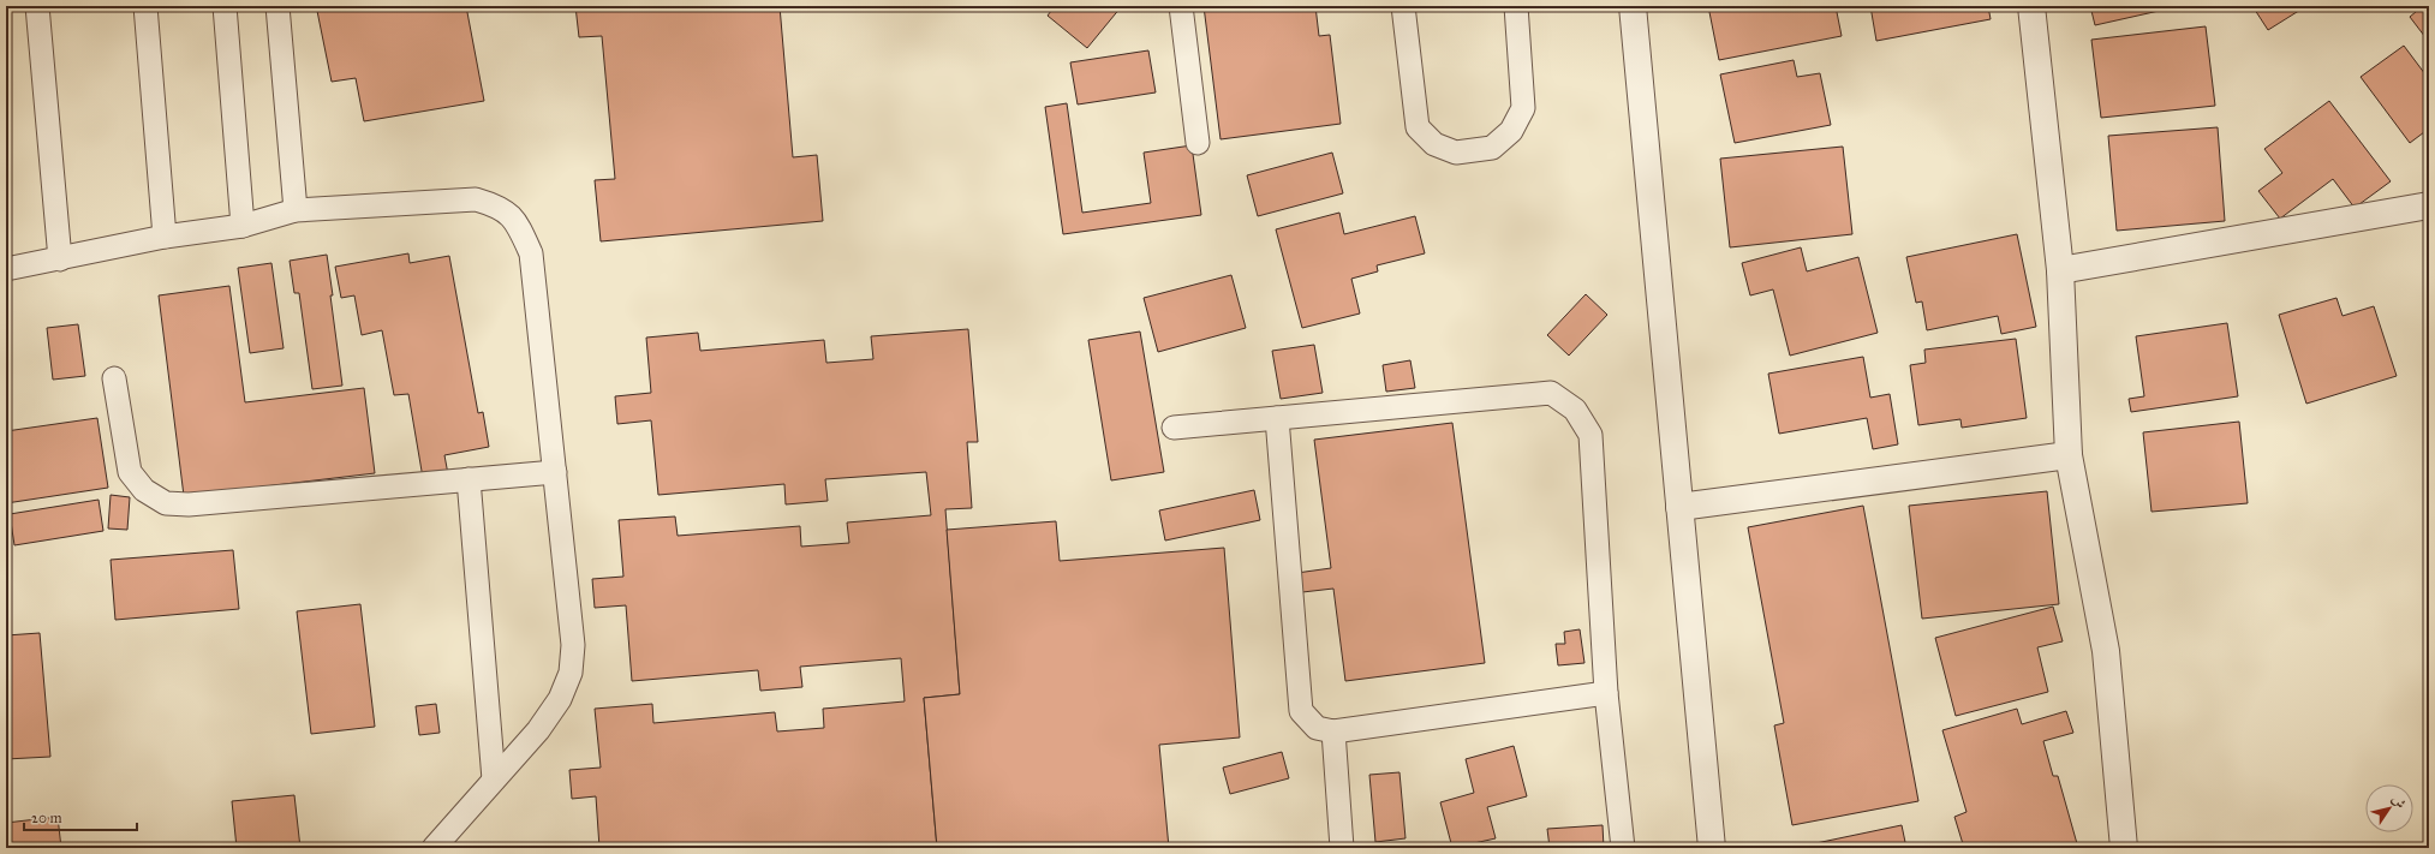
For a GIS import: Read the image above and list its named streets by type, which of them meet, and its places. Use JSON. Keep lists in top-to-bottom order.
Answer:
{
  "scale_bar": "20 m",
  "north": "top right"
}
